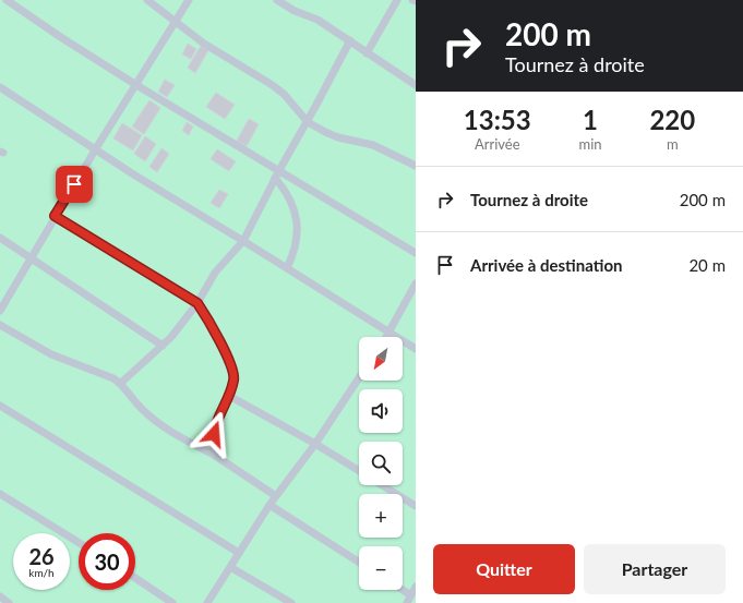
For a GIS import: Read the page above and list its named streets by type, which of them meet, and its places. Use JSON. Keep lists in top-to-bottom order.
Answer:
{
  "north": "bottom left",
  "page": {
    "turn": ["200 m", "Tournez à droite"],
    "eta": [
      "13:53",
      "Arrivée",
      "1",
      "min",
      "220",
      "m"
    ],
    "list": [
      {
        "name": "Tournez à droite",
        "value": "200 m"
      },
      {
        "name": "Arrivée à destination",
        "value": "20 m"
      }
    ],
    "map_buttons": ["+", "−"],
    "speed": "26 km/h",
    "limit": "30",
    "buttons": ["Quitter", "Partager"]
  }
}
